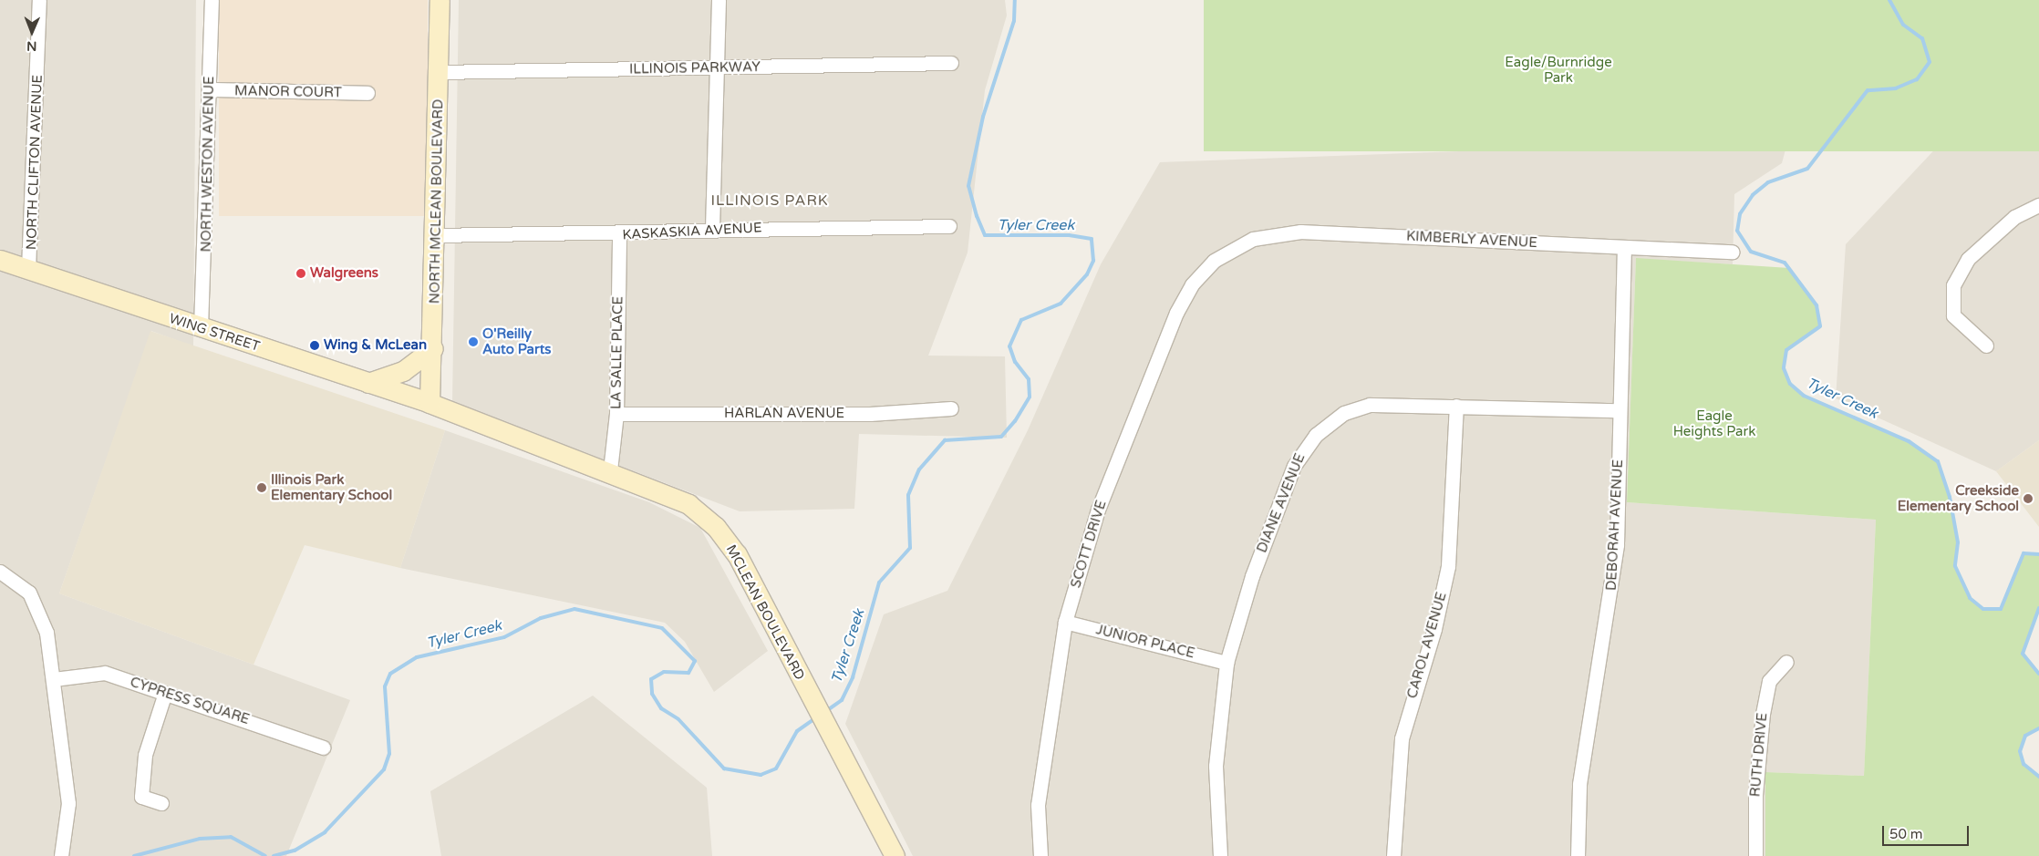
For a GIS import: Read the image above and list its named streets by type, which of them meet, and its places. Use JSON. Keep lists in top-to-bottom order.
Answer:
{
  "streets": {
    "main road": ["NORTH MCLEAN BOULEVARD", "WING STREET", "MCLEAN BOULEVARD"],
    "street": [
      "ILLINOIS PARKWAY",
      "MANOR COURT",
      "NORTH CLIFTON AVENUE",
      "NORTH WESTON AVENUE",
      "KASKASKIA AVENUE",
      "KIMBERLY AVENUE",
      "LA SALLE PLACE",
      "HARLAN AVENUE",
      "DIANE AVENUE",
      "DEBORAH AVENUE",
      "SCOTT DRIVE",
      "JUNIOR PLACE",
      "CAROL AVENUE",
      "CYPRESS SQUARE",
      "RUTH DRIVE"
    ]
  },
  "crossings": [
    ["ILLINOIS PARKWAY", "NORTH MCLEAN BOULEVARD"],
    ["MANOR COURT", "NORTH WESTON AVENUE"],
    ["NORTH CLIFTON AVENUE", "WING STREET"],
    ["NORTH WESTON AVENUE", "WING STREET"],
    ["NORTH MCLEAN BOULEVARD", "KASKASKIA AVENUE"],
    ["NORTH MCLEAN BOULEVARD", "WING STREET"],
    ["NORTH MCLEAN BOULEVARD", "MCLEAN BOULEVARD"],
    ["KASKASKIA AVENUE", "LA SALLE PLACE"],
    ["KIMBERLY AVENUE", "DEBORAH AVENUE"],
    ["KIMBERLY AVENUE", "SCOTT DRIVE"],
    ["WING STREET", "MCLEAN BOULEVARD"],
    ["LA SALLE PLACE", "HARLAN AVENUE"],
    ["LA SALLE PLACE", "MCLEAN BOULEVARD"],
    ["DIANE AVENUE", "DEBORAH AVENUE"],
    ["DIANE AVENUE", "JUNIOR PLACE"],
    ["DIANE AVENUE", "CAROL AVENUE"],
    ["SCOTT DRIVE", "JUNIOR PLACE"]
  ],
  "districts": ["ILLINOIS PARK"],
  "water": ["Tyler Creek"],
  "parks": ["Eagle/Burnridge Park", "Eagle Heights Park"],
  "places": [
    "Walgreens",
    "O'Reilly Auto Parts",
    "Wing & McLean",
    "Illinois Park Elementary School",
    "Creekside Elementary School"
  ],
  "scale_bar": "50 m",
  "north": "bottom"
}
